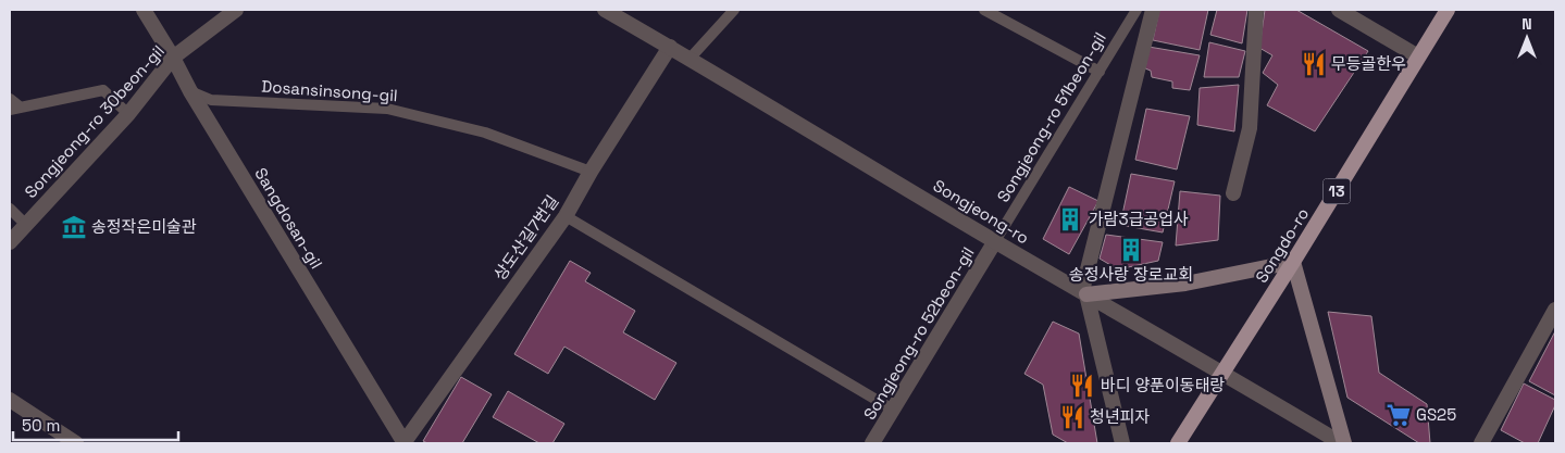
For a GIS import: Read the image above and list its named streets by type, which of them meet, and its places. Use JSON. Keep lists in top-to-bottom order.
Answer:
{
  "streets": {
    "main road": ["13", "Songdo-ro"],
    "street": [
      "Songjeong-ro 30beon-gil",
      "Songjeong-ro",
      "Sangdosan-gil",
      "상도산길7번길",
      "Songjeong-ro 52beon-gil"
    ],
    "lane": ["Dosansinsong-gil", "Songjeong-ro 51beon-gil"]
  },
  "crossings": [
    ["Dosansinsong-gil", "Sangdosan-gil"],
    ["Dosansinsong-gil", "상도산길7번길"],
    ["Songjeong-ro 51beon-gil", "Songjeong-ro"],
    ["Songjeong-ro 51beon-gil", "Songjeong-ro 52beon-gil"],
    ["Songjeong-ro 30beon-gil", "Sangdosan-gil"],
    ["Songjeong-ro", "상도산길7번길"],
    ["Songjeong-ro", "Songdo-ro"],
    ["Songjeong-ro", "Songjeong-ro 52beon-gil"],
    ["Sangdosan-gil", "상도산길7번길"]
  ],
  "places": {
    "restaurant": ["무등골한우", "바디 양푼이동태랑", "청년피자"],
    "building": ["가람3급공업사", "송정사랑 장로교회"],
    "museum": ["송정작은미술관"],
    "supermarket": ["GS25"]
  },
  "scale_bar": "50 m",
  "north": "top"
}
